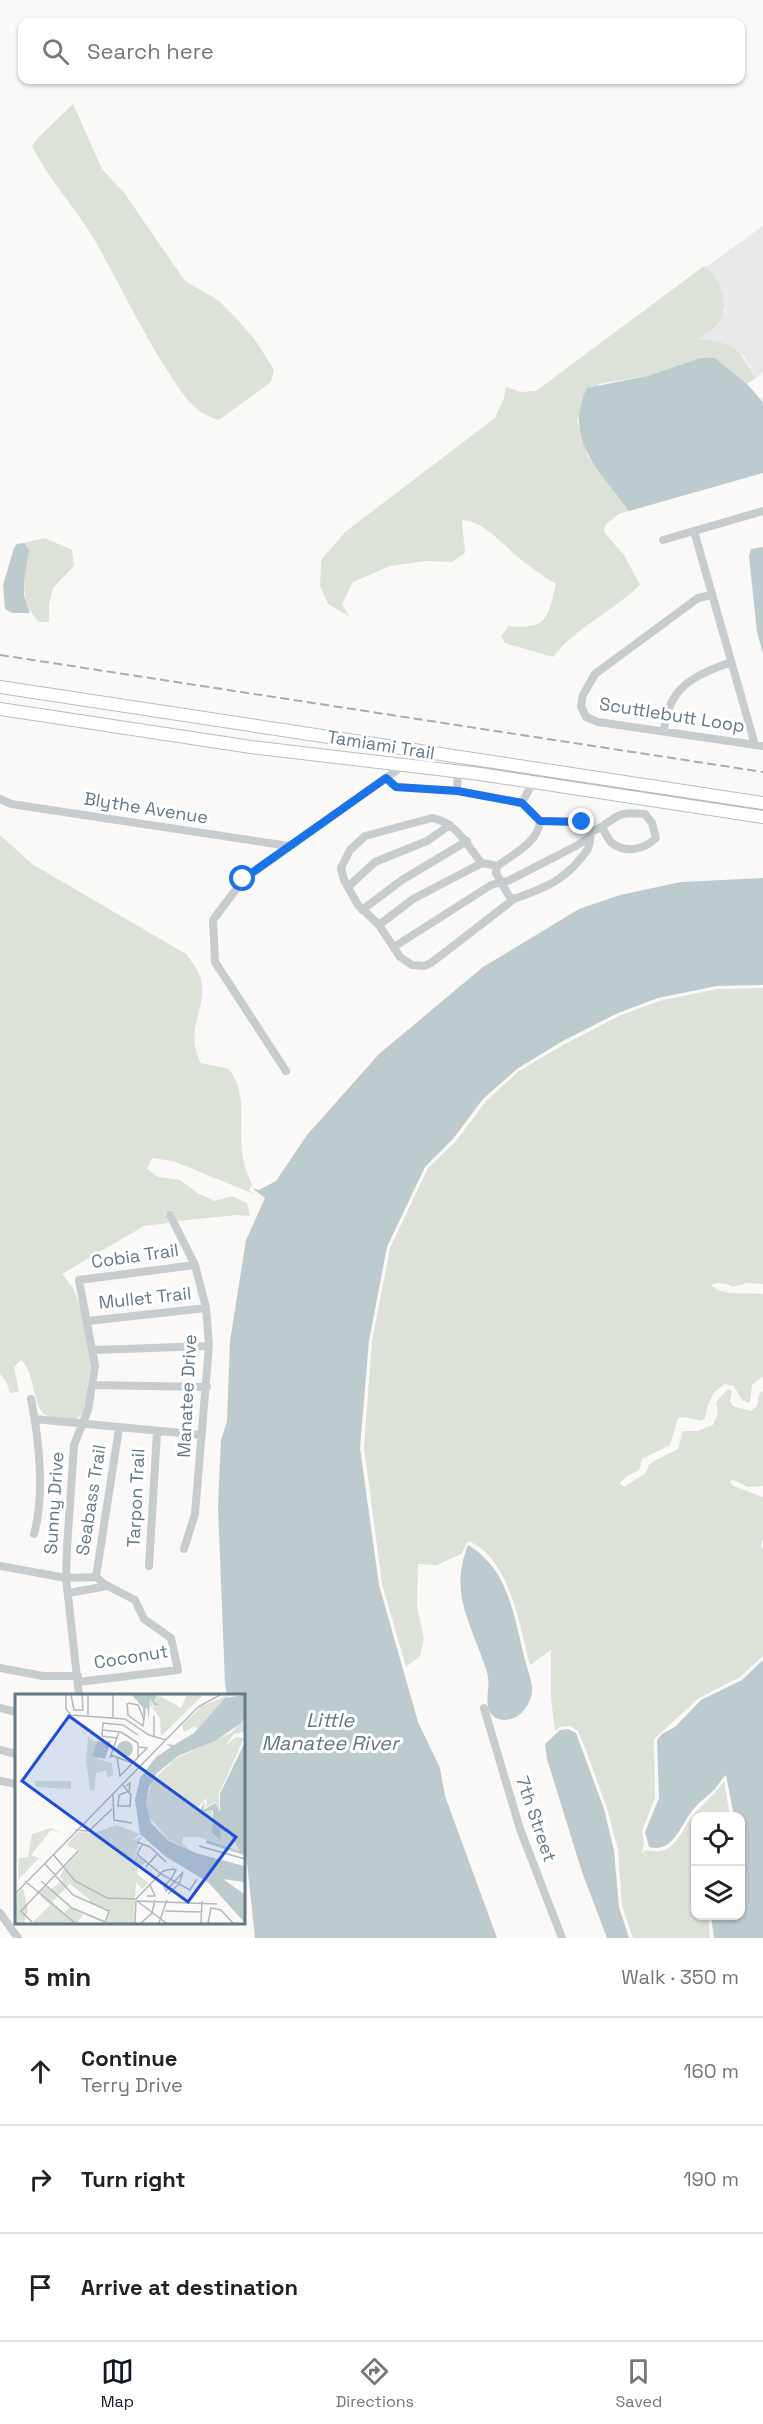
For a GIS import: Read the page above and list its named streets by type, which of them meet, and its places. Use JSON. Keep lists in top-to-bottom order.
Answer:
{
  "streets": {
    "main road": ["Tamiami Trail"],
    "street": [
      "Scuttlebutt Loop",
      "Blythe Avenue",
      "Cobia Trail",
      "Mullet Trail",
      "Manatee Drive",
      "Tarpon Trail",
      "Seabass Trail",
      "Sunny Drive",
      "Coconut",
      "7th Street"
    ]
  },
  "crossings": [
    ["Cobia Trail", "Manatee Drive"],
    ["Cobia Trail", "Sunny Drive"],
    ["Mullet Trail", "Manatee Drive"],
    ["Mullet Trail", "Sunny Drive"],
    ["Sunny Drive", "Coconut"]
  ],
  "water": ["Little Manatee River"],
  "page": {
    "search": "Search here",
    "heading": ["5 min", "Walk · 350 m"],
    "list": [
      ["Continue", "Terry Drive", "160 m"],
      ["Turn right", "190 m"],
      "Arrive at destination"
    ],
    "nav": ["Map", "Directions", "Saved"]
  }
}
